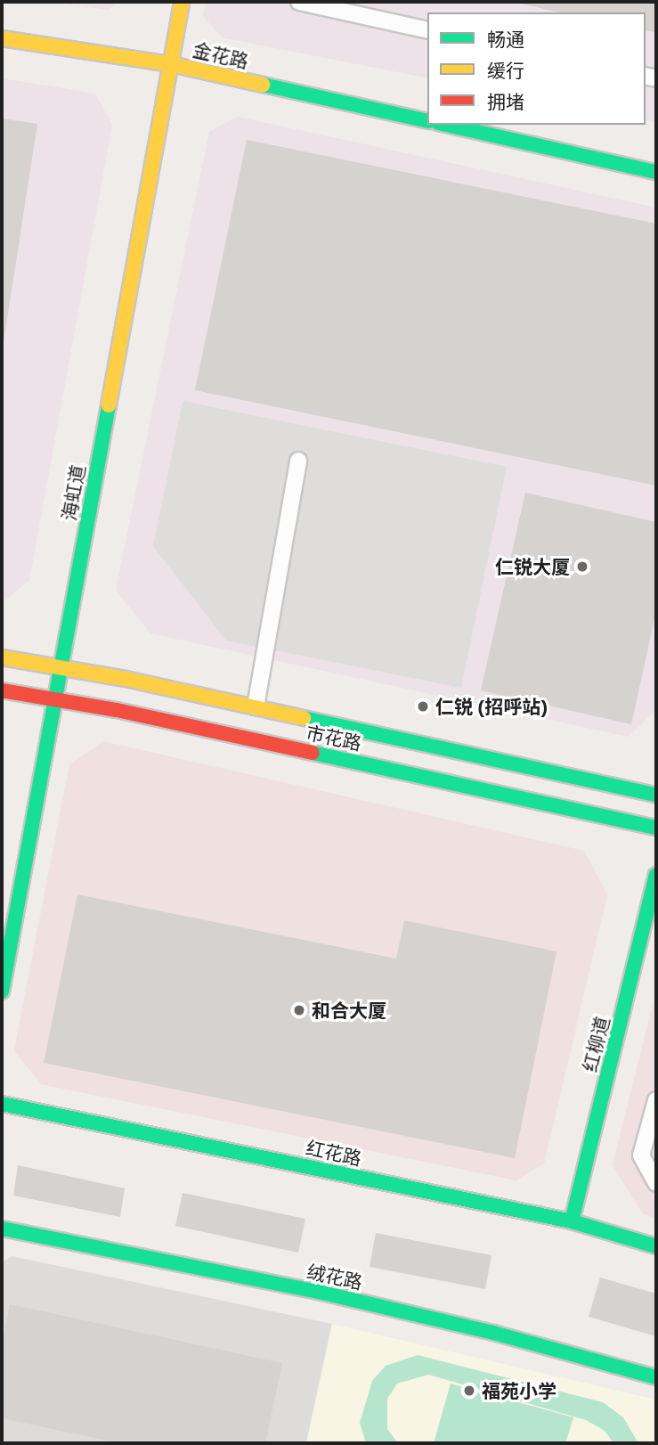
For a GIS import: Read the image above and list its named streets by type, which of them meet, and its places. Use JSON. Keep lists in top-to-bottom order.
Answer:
{
  "streets": {
    "street": [
      "金花路",
      "海虹道",
      "市花路",
      "红柳道",
      "红花路",
      "绒花路"
    ]
  },
  "crossings": [
    ["金花路", "海虹道"],
    ["海虹道", "市花路"],
    ["红柳道", "红花路"]
  ],
  "places": [
    "仁锐大厦",
    "仁锐 (招呼站)",
    "和合大厦",
    "福苑小学"
  ],
  "legend": ["畅通", "缓行", "拥堵"]
}
